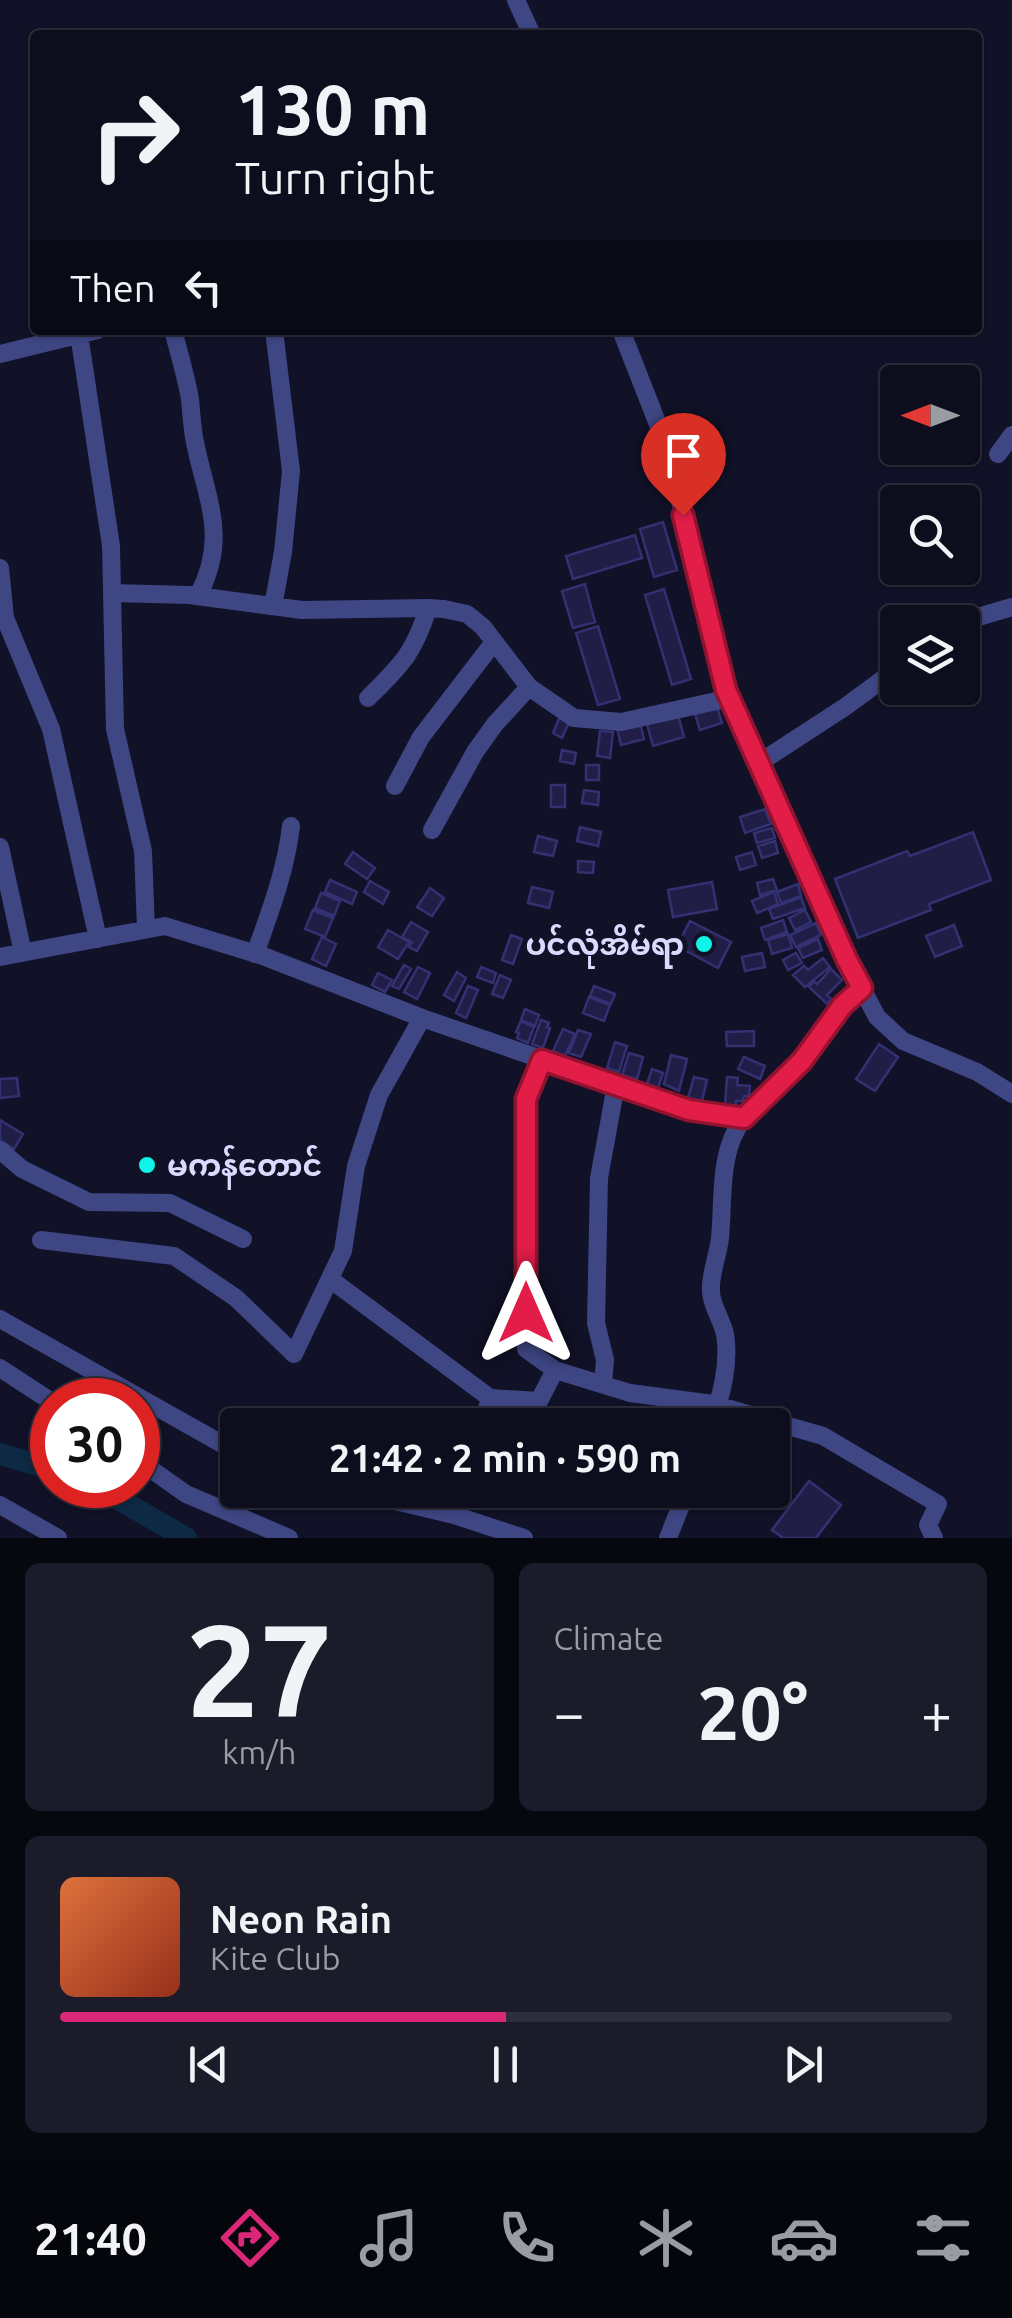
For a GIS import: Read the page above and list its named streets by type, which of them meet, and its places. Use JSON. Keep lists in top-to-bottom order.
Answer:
{
  "places": ["ပင်လုံအိမ်ရာ", "မကန်တောင်"],
  "north": "left",
  "page": {
    "turn": ["130 m", "Turn right"],
    "then": "Then",
    "limit": "30",
    "trip": "21:42 · 2 min · 590 m",
    "tile": [
      ["27", "km/h"],
      "Climate"
    ],
    "heat": ["−", "20°", "+"],
    "song": ["Neon Rain", "Kite Club"],
    "tabs": "21:40"
  }
}
